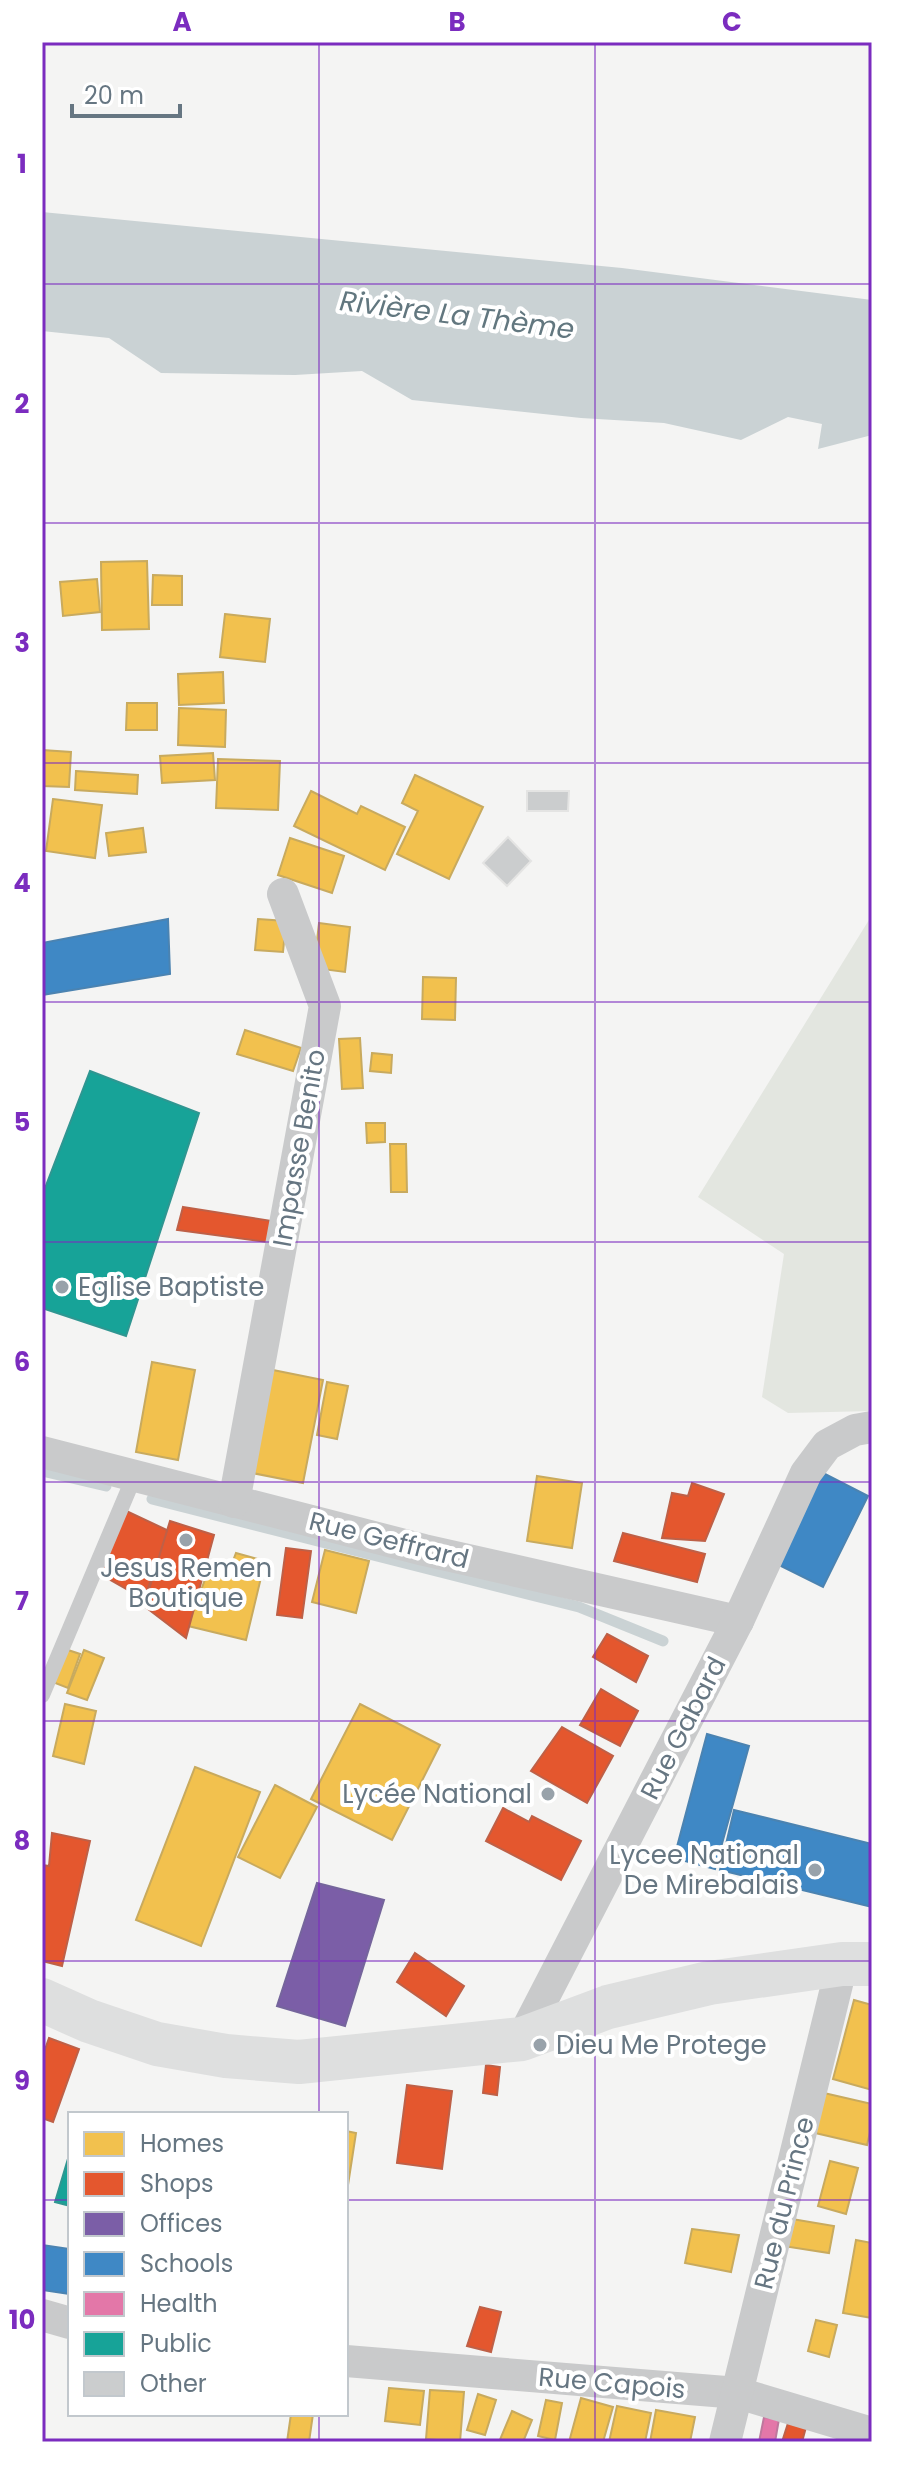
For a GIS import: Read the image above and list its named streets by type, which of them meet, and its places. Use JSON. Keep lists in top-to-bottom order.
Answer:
{
  "streets": {
    "street": [
      "Impasse Benito",
      "Rue Geffrard",
      "Rue Gabard",
      "Rue du Prince",
      "Rue Capois"
    ]
  },
  "crossings": [
    ["Impasse Benito", "Rue Geffrard"],
    ["Rue Geffrard", "Rue Gabard"],
    ["Rue du Prince", "Rue Capois"]
  ],
  "water": ["Rivière La Thème"],
  "places": [
    "Eglise Baptiste",
    "Jesus Remen Boutique",
    "Lycée National",
    "Lycee National De Mirebalais",
    "Dieu Me Protege"
  ],
  "legend": [
    "Homes",
    "Shops",
    "Offices",
    "Schools",
    "Health",
    "Public",
    "Other"
  ],
  "scale_bar": "20 m",
  "grid": {
    "columns": ["A", "B", "C"],
    "rows": [
      "1",
      "2",
      "3",
      "4",
      "5",
      "6",
      "7",
      "8",
      "9",
      "10"
    ]
  }
}
